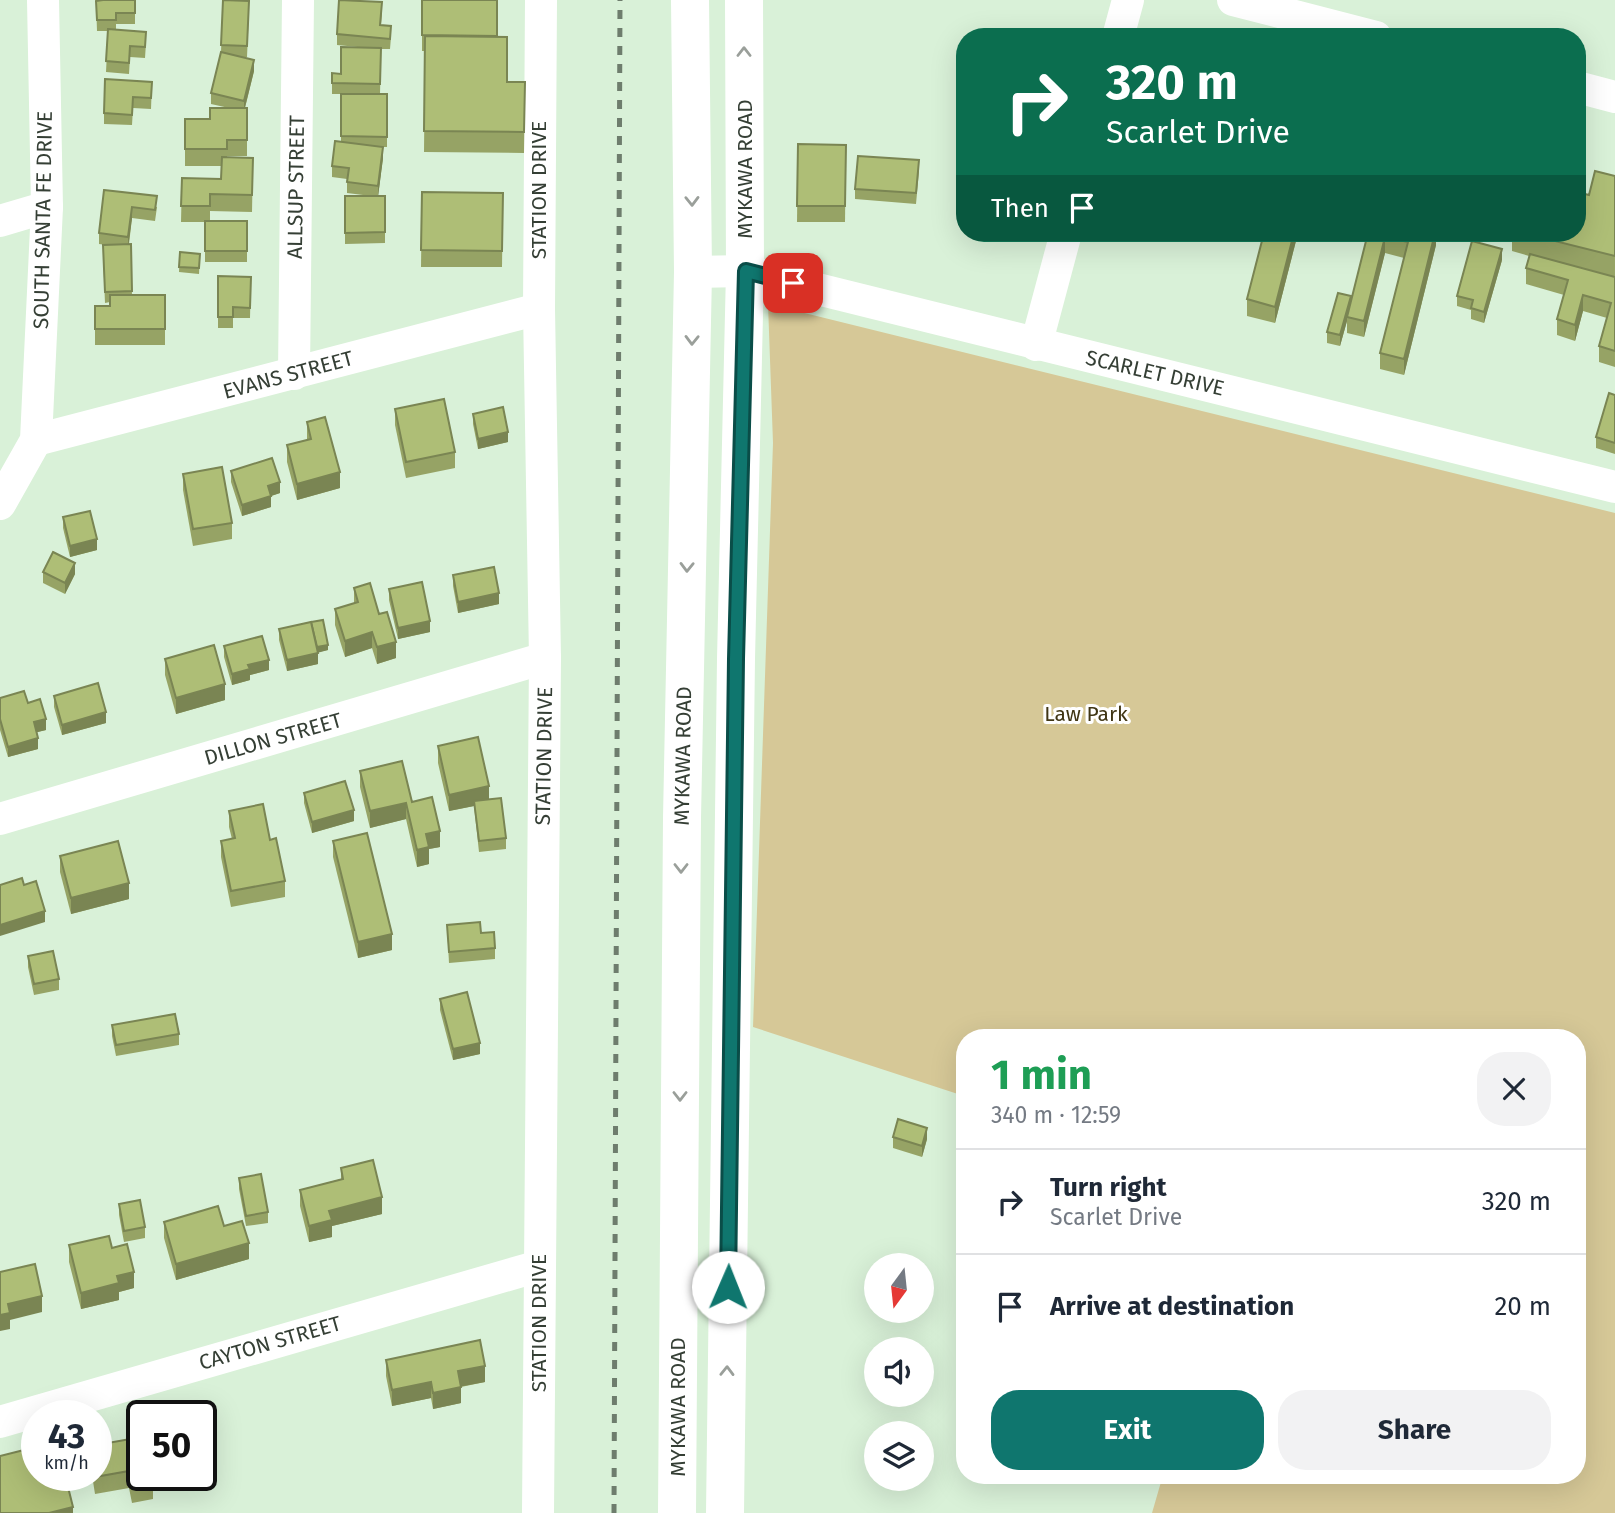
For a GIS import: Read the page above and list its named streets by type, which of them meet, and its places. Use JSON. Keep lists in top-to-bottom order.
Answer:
{
  "streets": {
    "main road": ["MYKAWA ROAD"],
    "street": [
      "ALLSUP STREET",
      "STATION DRIVE",
      "SOUTH SANTA FE DRIVE",
      "SCARLET DRIVE",
      "EVANS STREET",
      "DILLON STREET",
      "CAYTON STREET"
    ]
  },
  "crossings": [
    ["MYKAWA ROAD", "SCARLET DRIVE"],
    ["ALLSUP STREET", "EVANS STREET"],
    ["STATION DRIVE", "EVANS STREET"],
    ["STATION DRIVE", "DILLON STREET"],
    ["STATION DRIVE", "CAYTON STREET"],
    ["SOUTH SANTA FE DRIVE", "EVANS STREET"]
  ],
  "parks": ["Law Park"],
  "north": "bottom",
  "page": {
    "turn": ["320 m", "Scarlet Drive"],
    "then": "Then",
    "heading": ["1 min", "340 m · 12:59"],
    "list": [
      {
        "name": "Turn right",
        "note": "Scarlet Drive",
        "value": "320 m"
      },
      {
        "name": "Arrive at destination",
        "value": "20 m"
      }
    ],
    "buttons": ["Exit", "Share"],
    "speed": "43 km/h",
    "limit": "50"
  }
}
